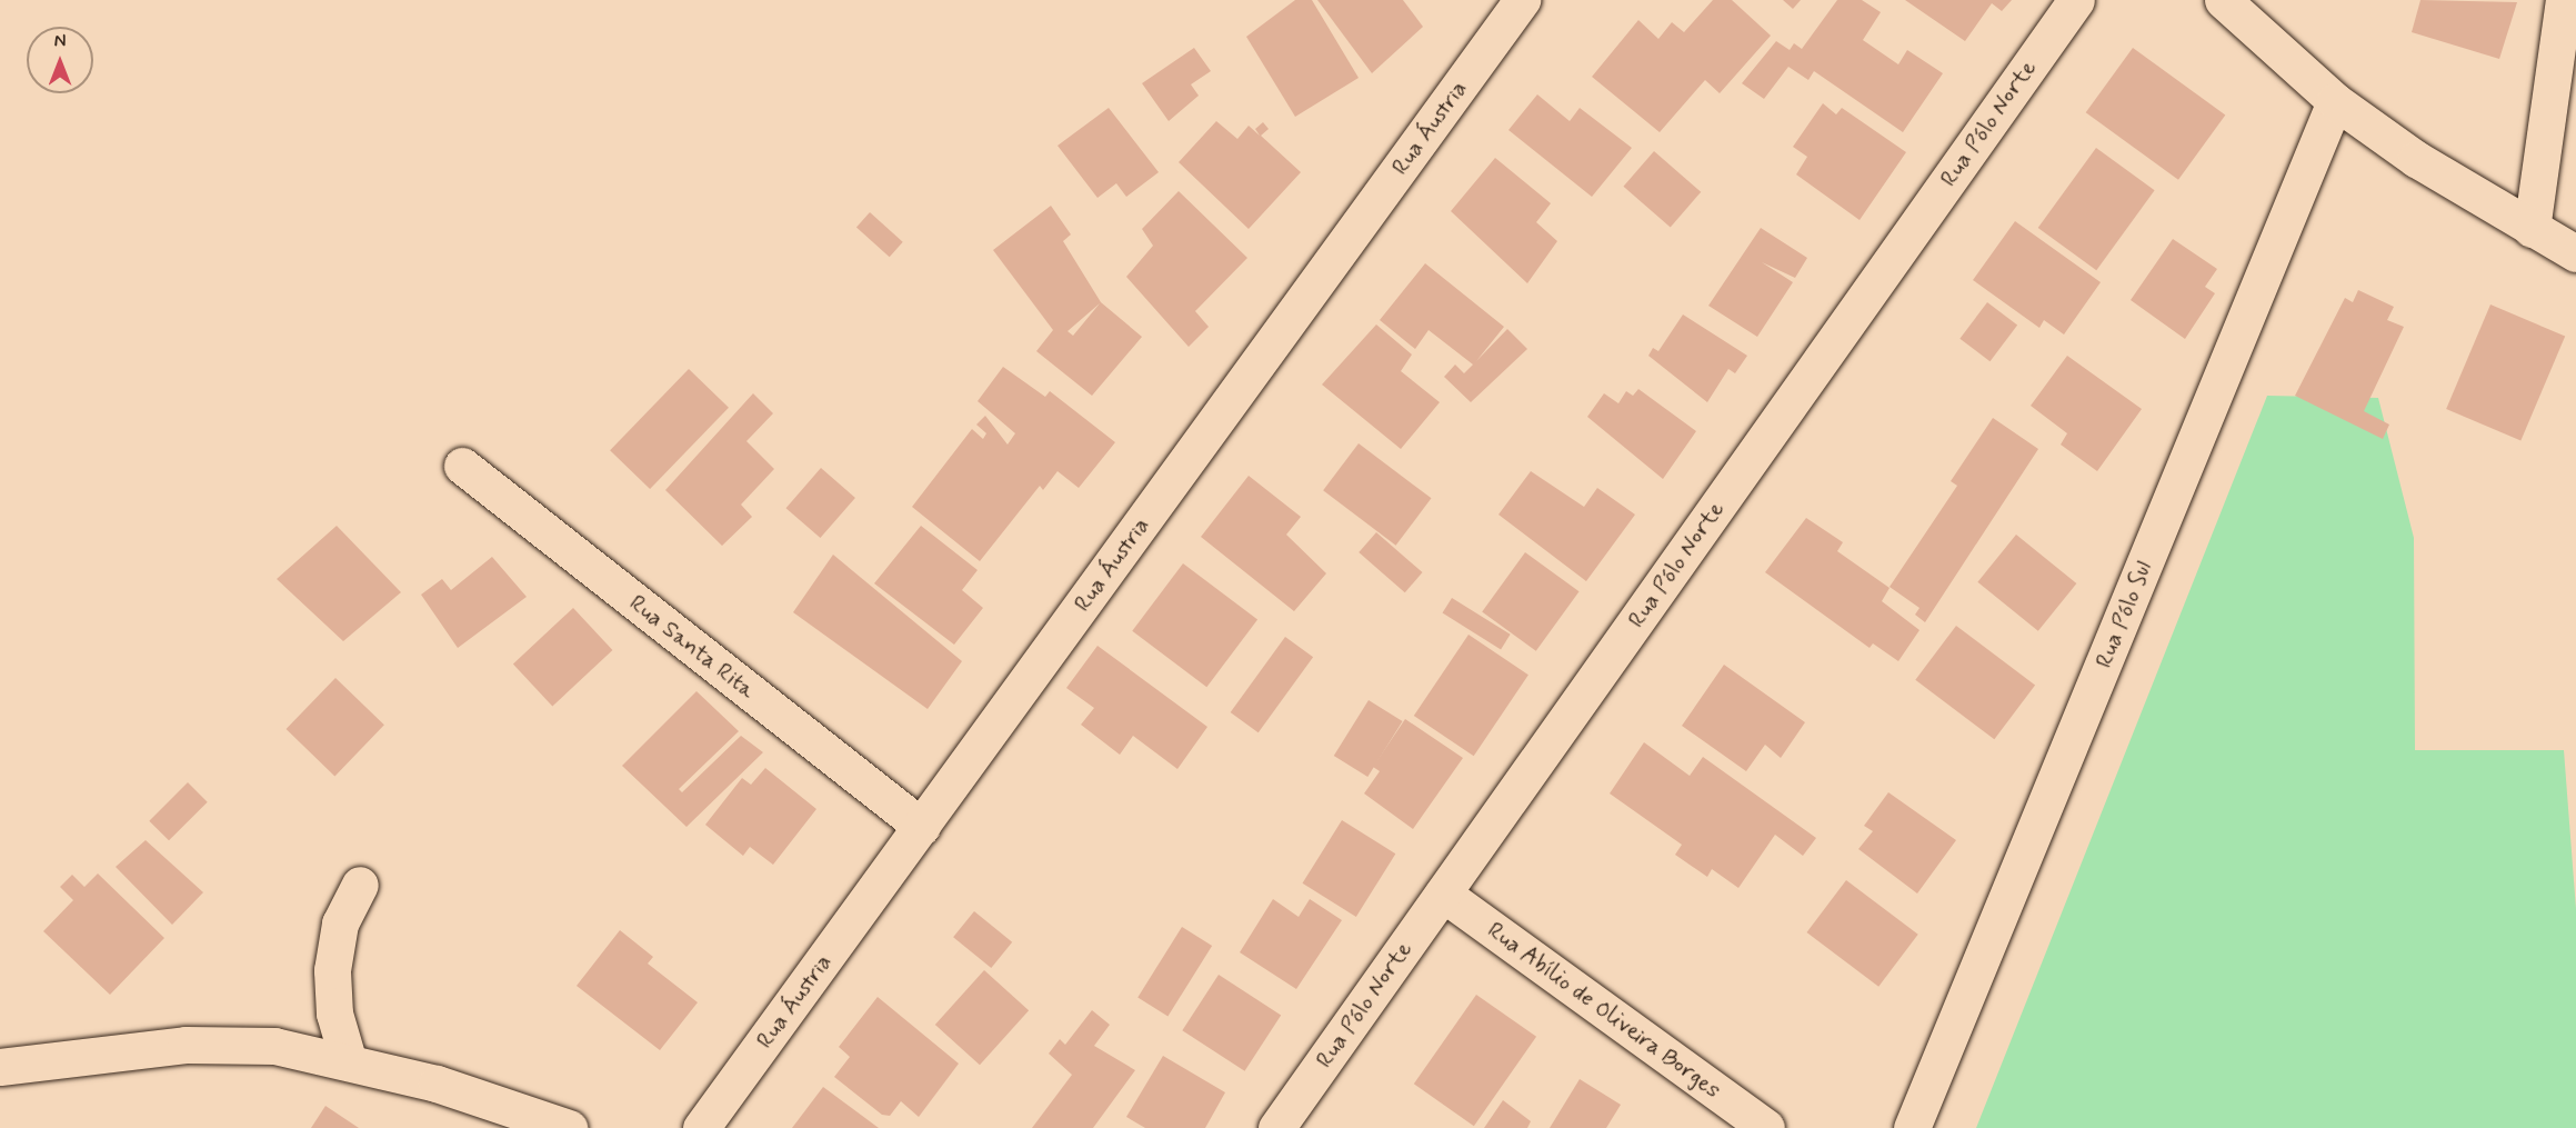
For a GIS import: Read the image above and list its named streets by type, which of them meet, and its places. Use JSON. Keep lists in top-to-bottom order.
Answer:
{
  "streets": {
    "street": [
      "Rua Pólo Norte",
      "Rua Áustria",
      "Rua Pólo Sul",
      "Rua Santa Rita",
      "Rua Abílio de Oliveira Borges"
    ]
  },
  "crossings": [
    ["Rua Pólo Norte", "Rua Abílio de Oliveira Borges"],
    ["Rua Áustria", "Rua Santa Rita"]
  ],
  "north": "top"
}
